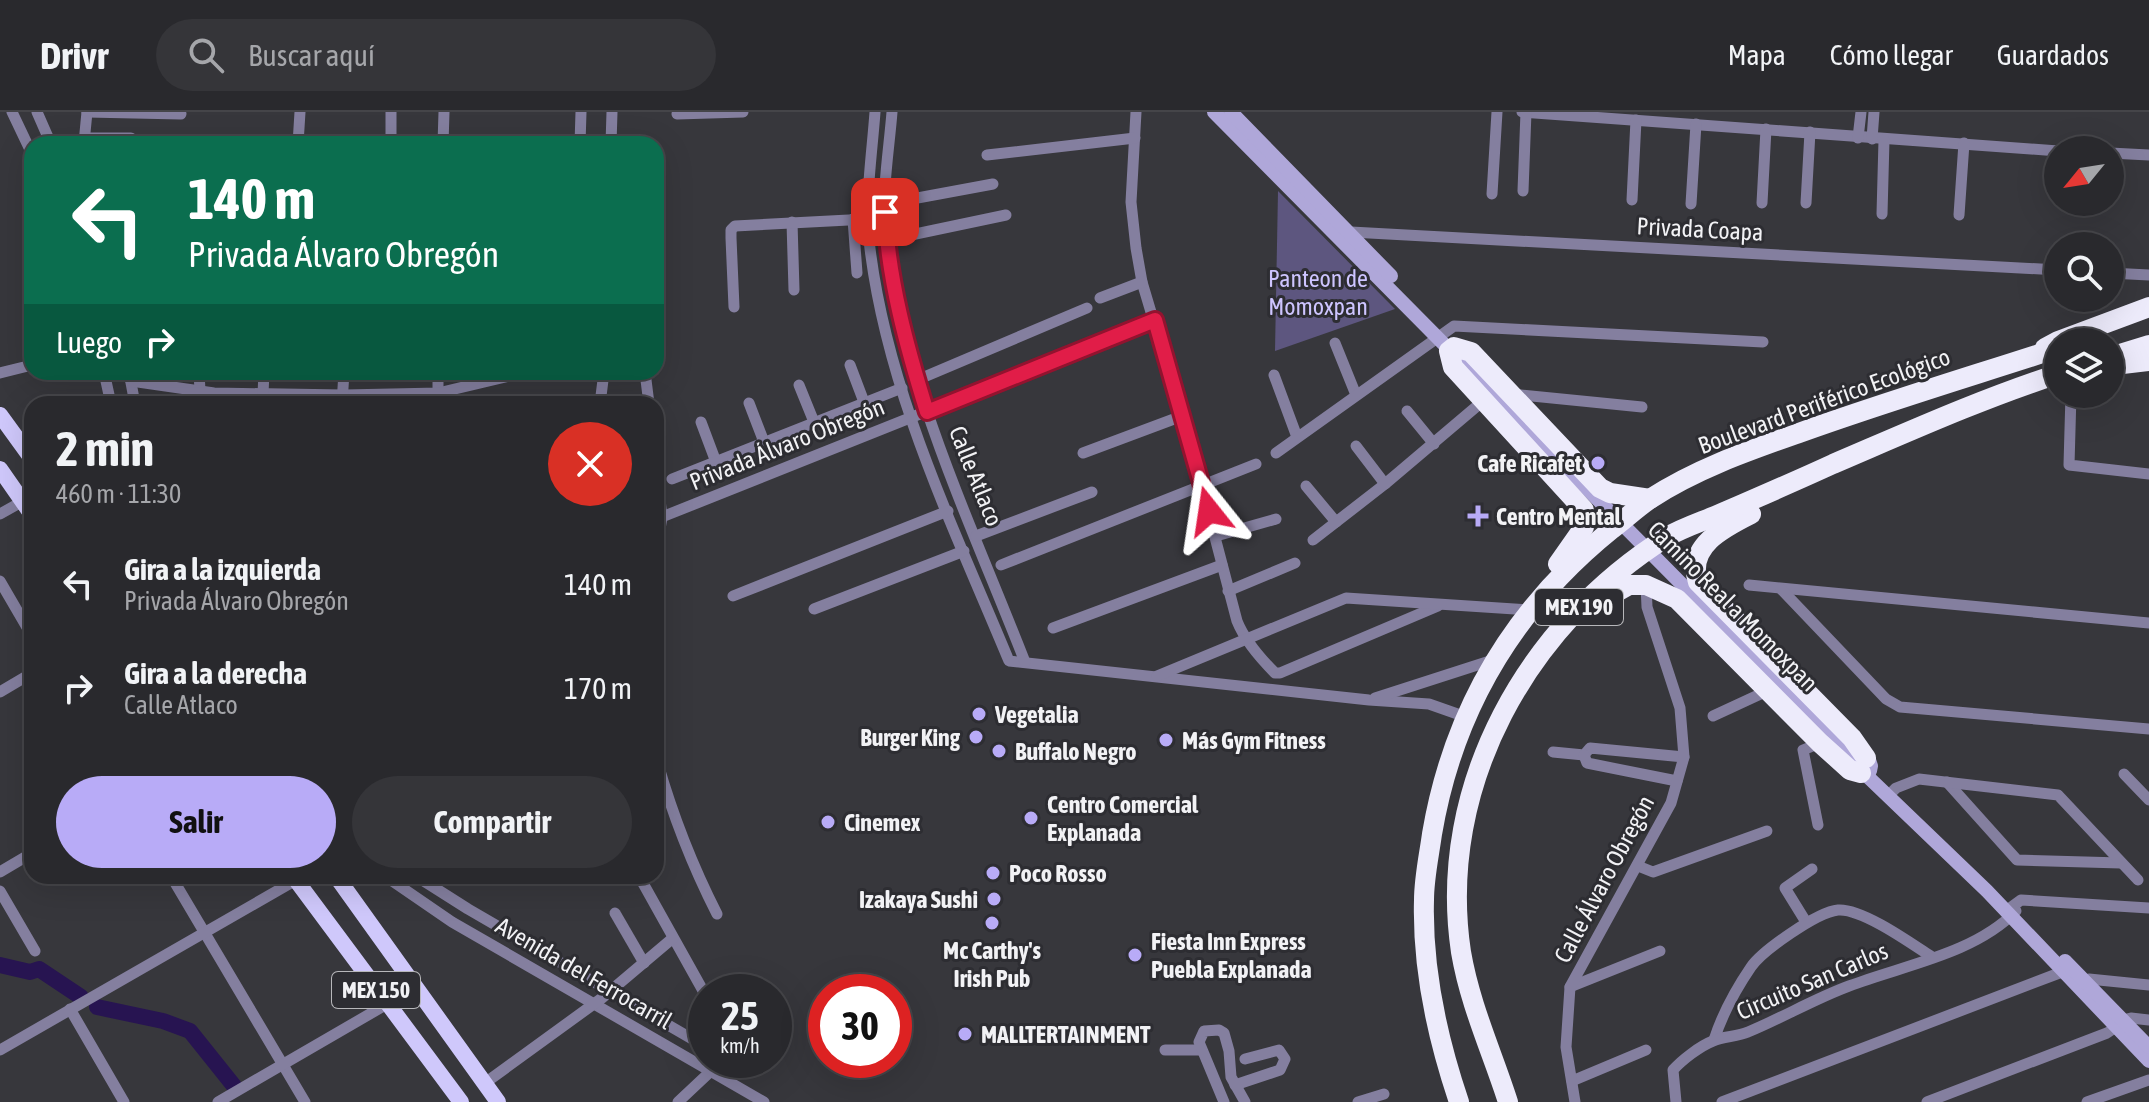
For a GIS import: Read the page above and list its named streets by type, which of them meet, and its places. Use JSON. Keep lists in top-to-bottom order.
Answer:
{
  "streets": {
    "highway": ["Boulevard Periférico Ecológico", "MEX 190"],
    "main road": ["MEX 150"],
    "street": [
      "Privada Coapa",
      "Privada Álvaro Obregón",
      "Calle Atlaco",
      "Camino Real a Momoxpan",
      "Calle Álvaro Obregón",
      "Avenida del Ferrocarril",
      "Circuito San Carlos"
    ]
  },
  "crossings": [
    ["Privada Coapa", "Camino Real a Momoxpan"],
    ["Privada Álvaro Obregón", "Calle Atlaco"],
    ["Camino Real a Momoxpan", "Circuito San Carlos"]
  ],
  "parks": ["Panteon de Momoxpan"],
  "places": {
    "other": [
      "Cafe Ricafet",
      "Vegetalia",
      "Burger King",
      "Más Gym Fitness",
      "Buffalo Negro",
      "Centro Comercial Explanada",
      "Cinemex",
      "Poco Rosso",
      "Izakaya Sushi",
      "Mc Carthy's Irish Pub",
      "Fiesta Inn Express Puebla Explanada",
      "MALLTERTAINMENT"
    ],
    "health": ["Centro Mental"]
  },
  "north": "bottom left",
  "page": {
    "header": "Drivr",
    "search": "Buscar aquí",
    "nav": ["Mapa", "Cómo llegar", "Guardados"],
    "turn": ["140 m", "Privada Álvaro Obregón"],
    "then": "Luego",
    "heading": ["2 min", "460 m · 11:30"],
    "list": [
      {
        "name": "Gira a la izquierda",
        "note": "Privada Álvaro Obregón",
        "value": "140 m"
      },
      {
        "name": "Gira a la derecha",
        "note": "Calle Atlaco",
        "value": "170 m"
      }
    ],
    "buttons": ["Salir", "Compartir"],
    "speed": "25 km/h",
    "limit": "30"
  }
}
